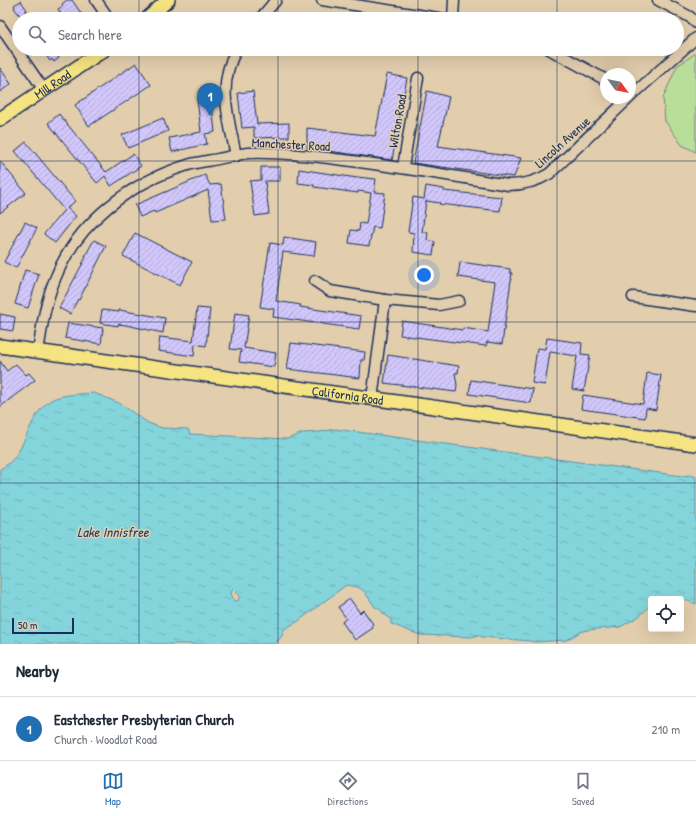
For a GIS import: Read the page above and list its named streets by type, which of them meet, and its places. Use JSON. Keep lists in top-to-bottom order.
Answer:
{
  "streets": {
    "main road": ["Mill Road", "California Road"],
    "street": ["Wilton Road", "Lincoln Avenue", "Manchester Road"]
  },
  "crossings": [
    ["Wilton Road", "Manchester Road"],
    ["Lincoln Avenue", "Manchester Road"],
    ["Manchester Road", "California Road"]
  ],
  "water": ["Lake Innisfree"],
  "scale_bar": "50 m",
  "north": "bottom right",
  "page": {
    "search": "Search here",
    "pins": "1",
    "scale": "50 m",
    "heading": "Nearby",
    "list": [
      {
        "mark": "1",
        "name": "Eastchester Presbyterian Church",
        "note": "Church · Woodlot Road",
        "value": "210 m"
      }
    ],
    "nav": ["Map", "Directions", "Saved"]
  }
}
